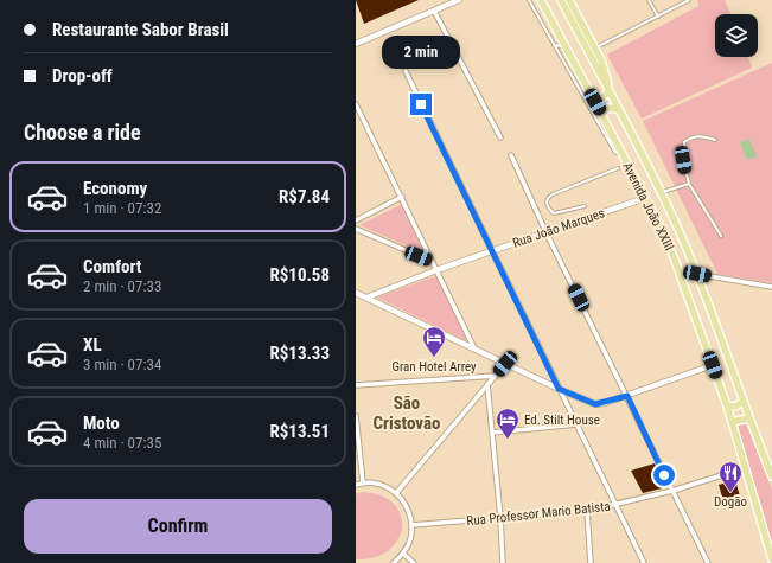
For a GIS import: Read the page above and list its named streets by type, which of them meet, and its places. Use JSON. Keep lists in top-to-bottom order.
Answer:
{
  "streets": {
    "main road": ["Avenida João XXIII"],
    "street": ["Rua João Marques", "Rua Professor Mario Batista"]
  },
  "crossings": [
    ["Avenida João XXIII", "Rua João Marques"],
    ["Avenida João XXIII", "Rua Professor Mario Batista"]
  ],
  "districts": ["São Cristovão"],
  "places": {
    "hotel": ["Gran Hotel Arrey", "Ed. Stilt House"],
    "restaurant": ["Dogão"]
  },
  "page": {
    "banner": ["Restaurante Sabor Brasil", "Drop-off"],
    "bubble": "2 min",
    "heading": "Choose a ride",
    "list": [
      {
        "name": "Economy",
        "note": "1 min · 07:32",
        "value": "R$7.84"
      },
      {
        "name": "Comfort",
        "note": "2 min · 07:33",
        "value": "R$10.58"
      },
      {
        "name": "XL",
        "note": "3 min · 07:34",
        "value": "R$13.33"
      },
      {
        "name": "Moto",
        "note": "4 min · 07:35",
        "value": "R$13.51"
      }
    ],
    "buttons": "Confirm"
  }
}
